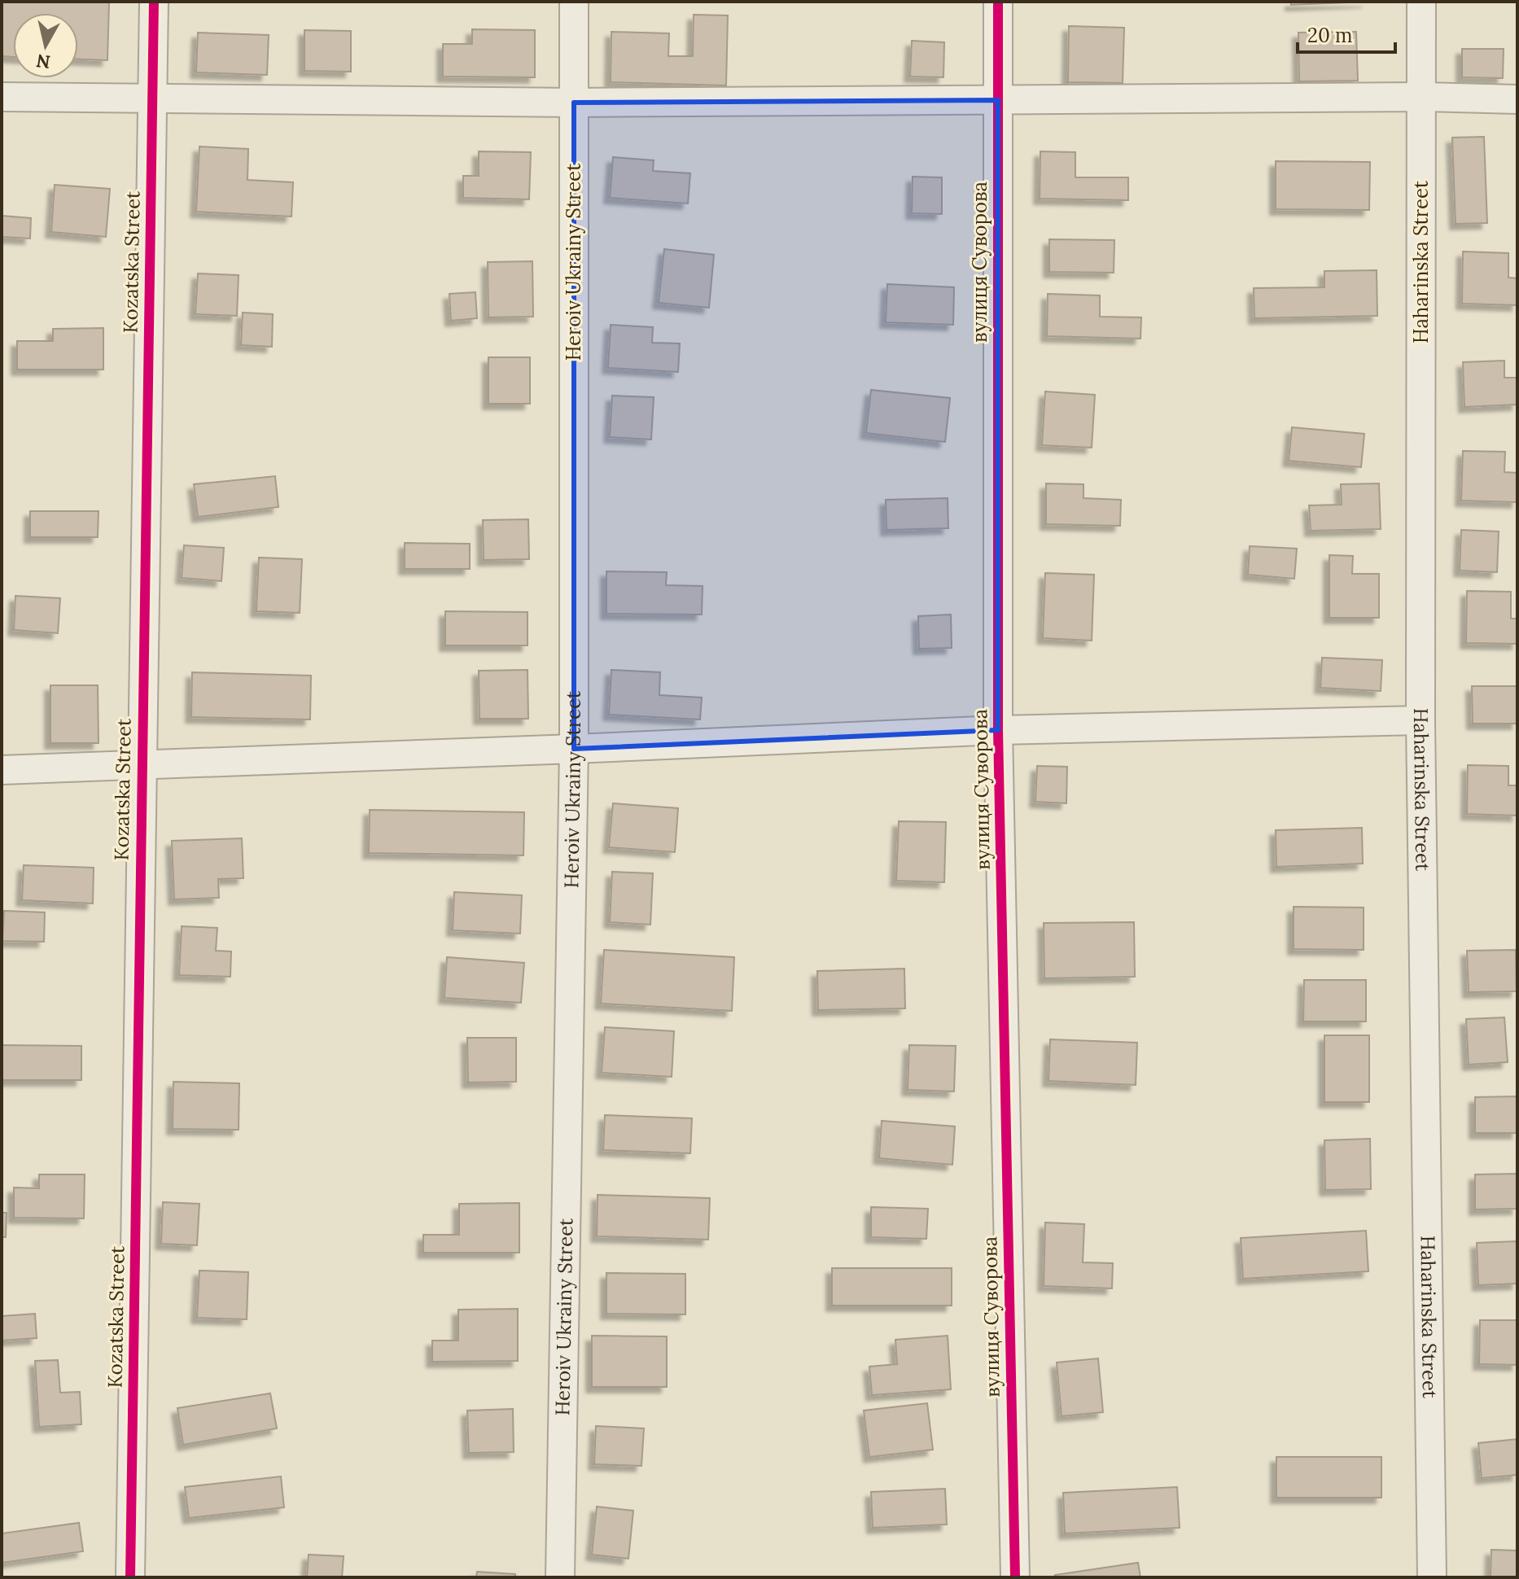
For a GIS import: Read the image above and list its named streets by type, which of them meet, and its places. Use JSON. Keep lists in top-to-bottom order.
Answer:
{
  "streets": {
    "street": [
      "Kozatska Street",
      "Heroiv Ukrainy Street",
      "вулиця Суворова",
      "Haharinska Street"
    ]
  },
  "scale_bar": "20 m",
  "north": "bottom"
}
